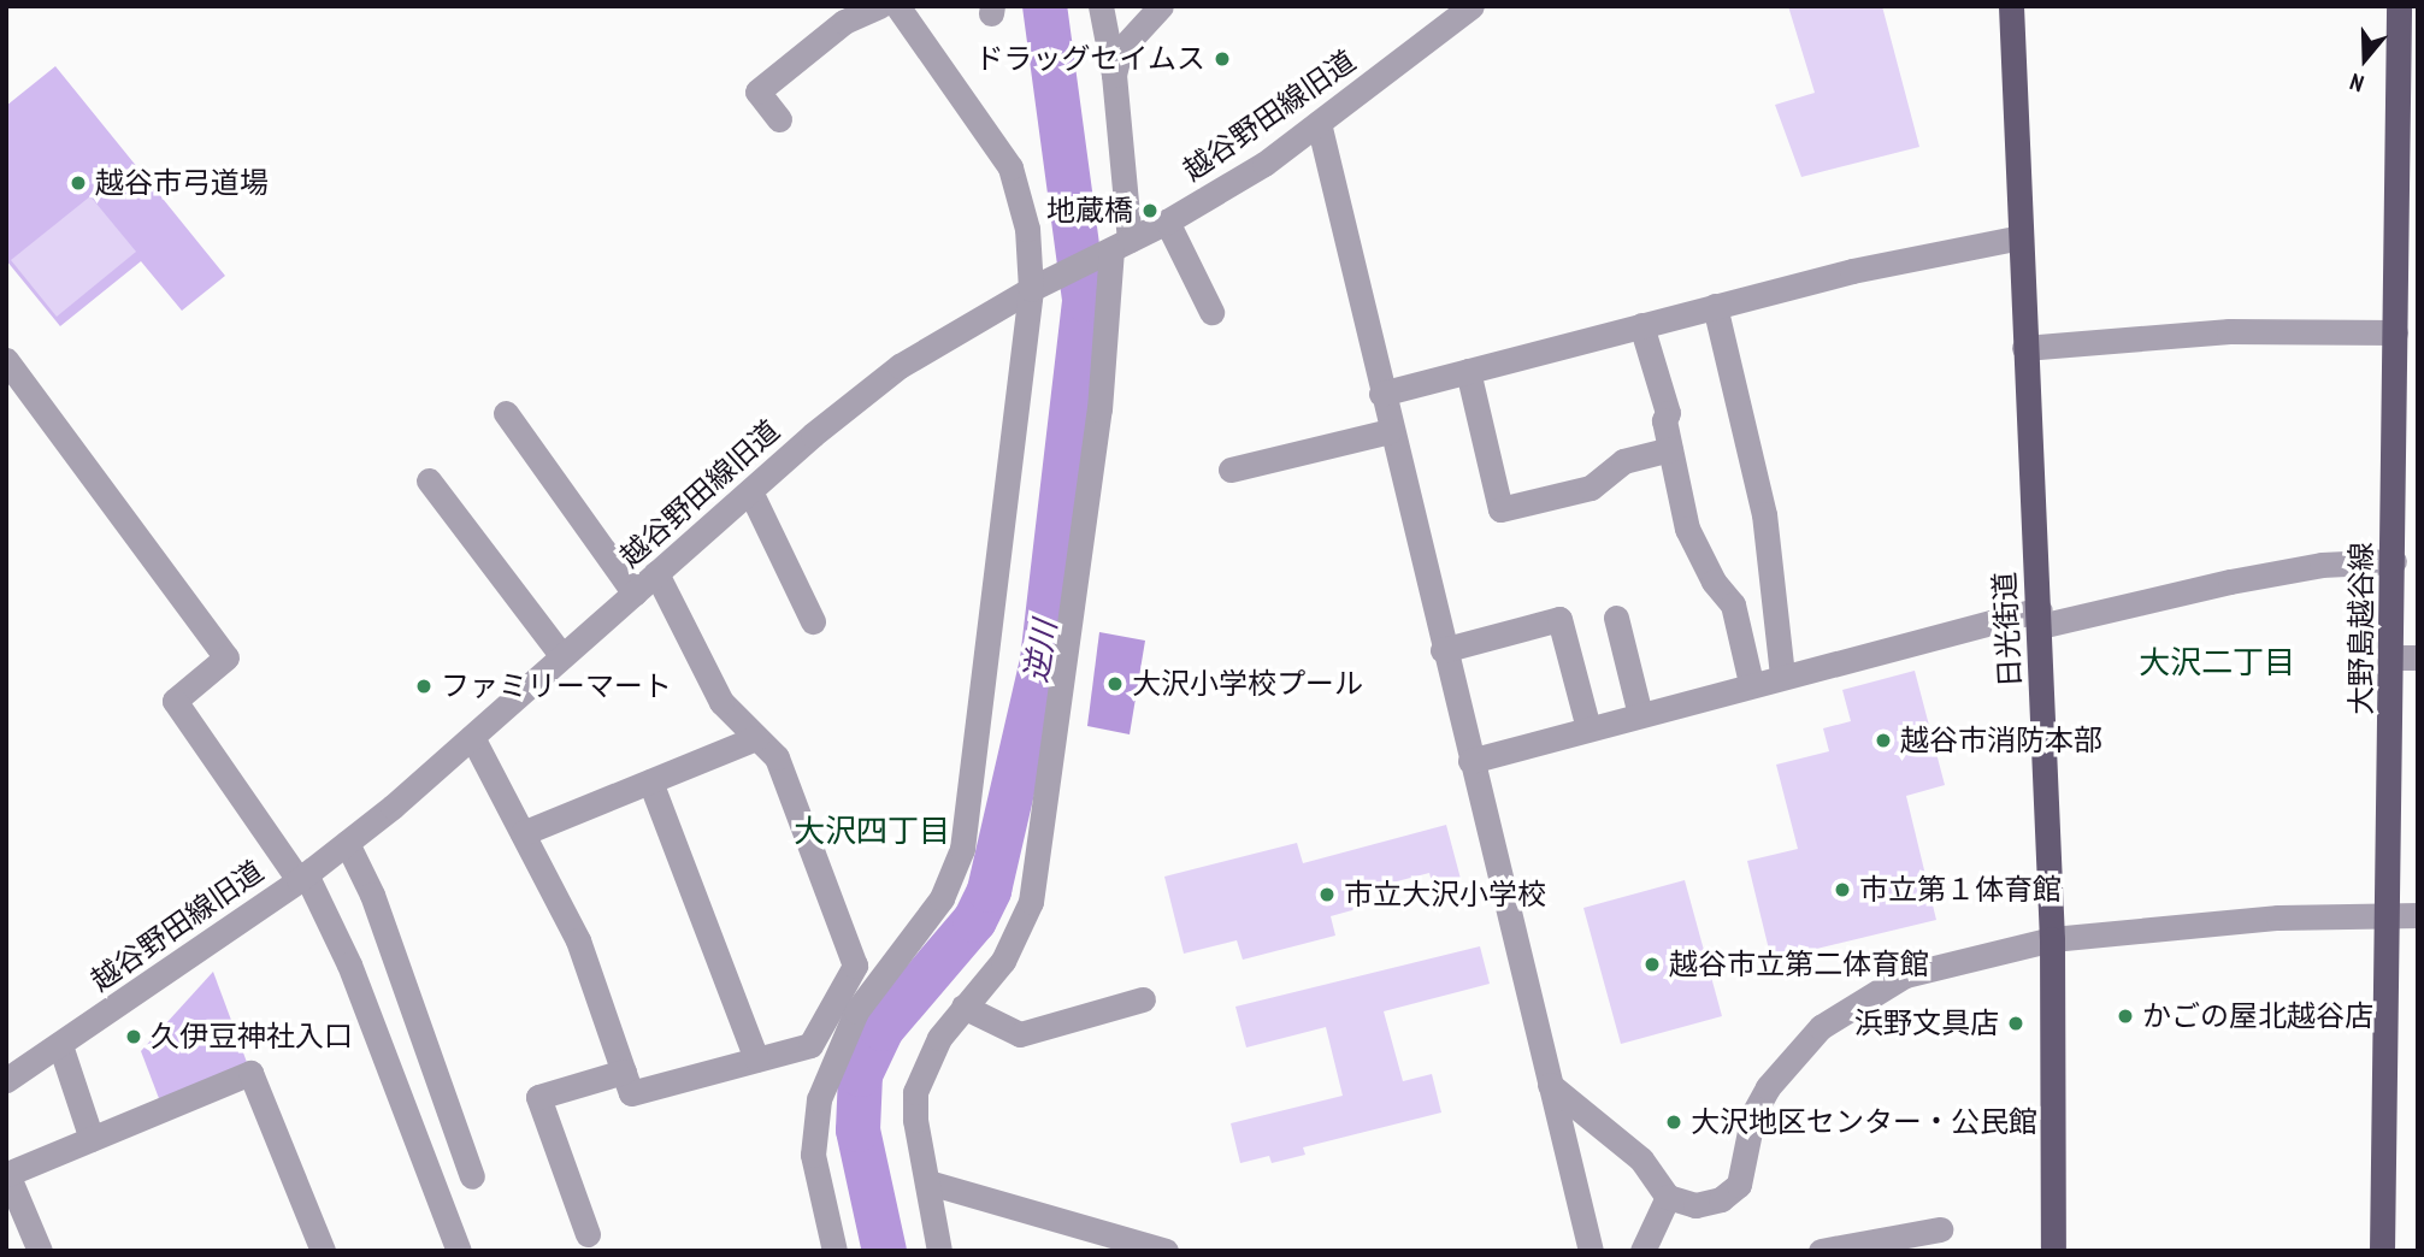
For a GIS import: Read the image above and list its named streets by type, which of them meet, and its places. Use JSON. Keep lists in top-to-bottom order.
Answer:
{
  "streets": {
    "main road": ["大野島越谷線", "日光街道"],
    "street": ["越谷野田線旧道"]
  },
  "districts": ["大沢二丁目", "大沢四丁目"],
  "water": ["逆川"],
  "places": [
    "ドラッグセイムス",
    "越谷市弓道場",
    "地蔵橋",
    "大沢小学校プール",
    "ファミリーマート",
    "越谷市消防本部",
    "市立第１体育館",
    "市立大沢小学校",
    "越谷市立第二体育館",
    "かごの屋北越谷店",
    "浜野文具店",
    "久伊豆神社入口",
    "大沢地区センター・公民館"
  ],
  "north": "bottom"
}
